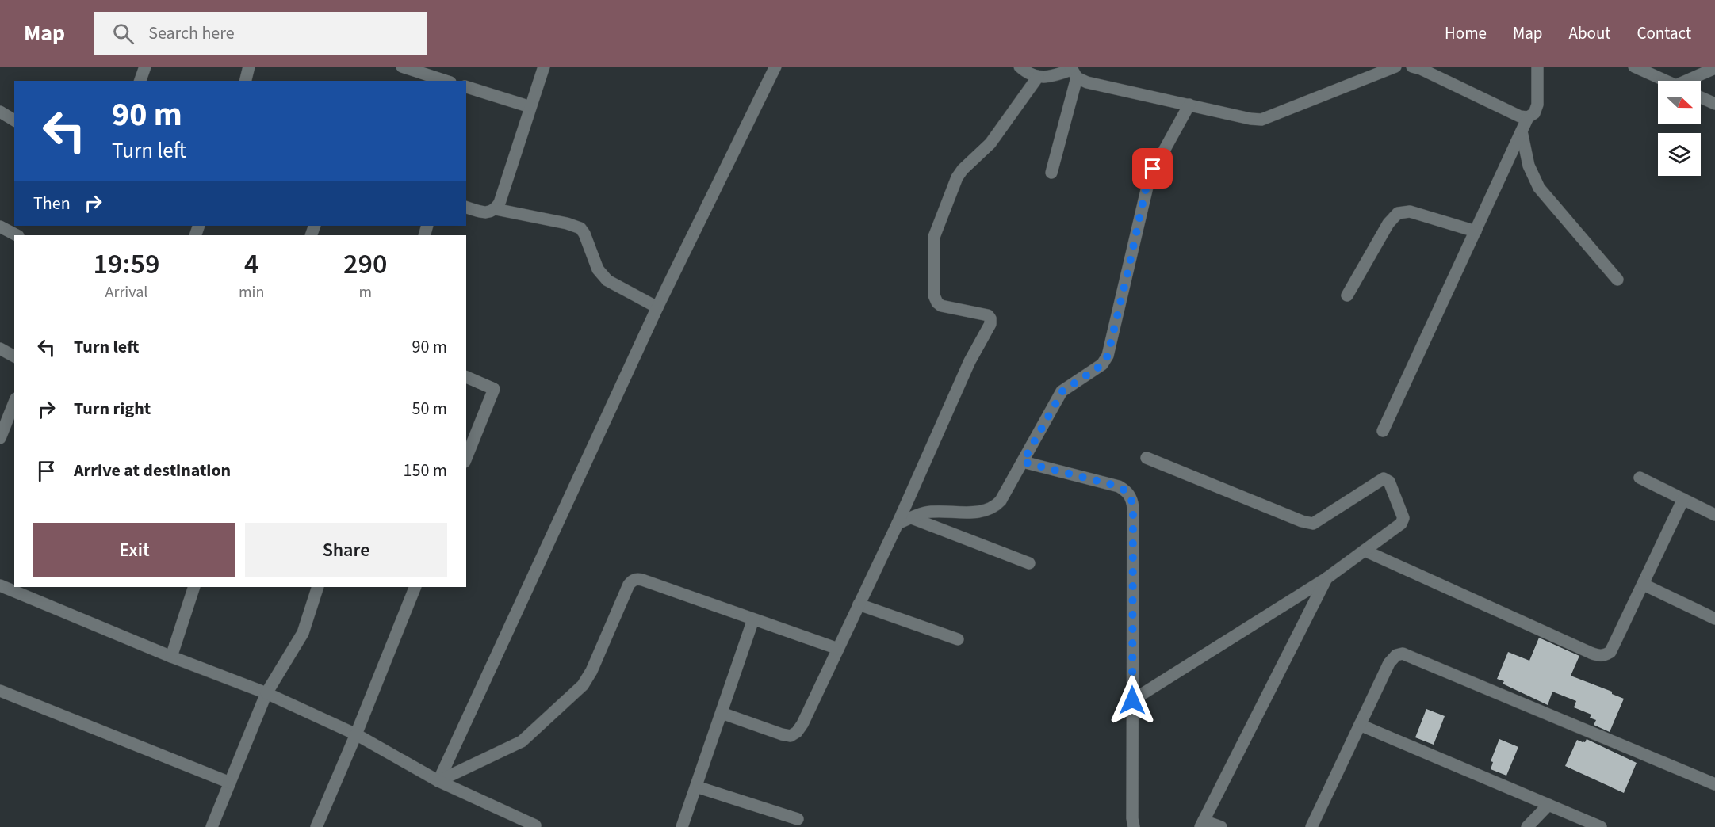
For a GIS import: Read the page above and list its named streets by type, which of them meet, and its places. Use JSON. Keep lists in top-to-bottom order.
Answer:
{
  "north": "right",
  "page": {
    "header": "Map",
    "search": "Search here",
    "nav": [
      "Home",
      "Map",
      "About",
      "Contact"
    ],
    "turn": ["90 m", "Turn left"],
    "then": "Then",
    "eta": [
      "19:59",
      "Arrival",
      "4",
      "min",
      "290",
      "m"
    ],
    "list": [
      {
        "name": "Turn left",
        "value": "90 m"
      },
      {
        "name": "Turn right",
        "value": "50 m"
      },
      {
        "name": "Arrive at destination",
        "value": "150 m"
      }
    ],
    "buttons": ["Exit", "Share"]
  }
}
